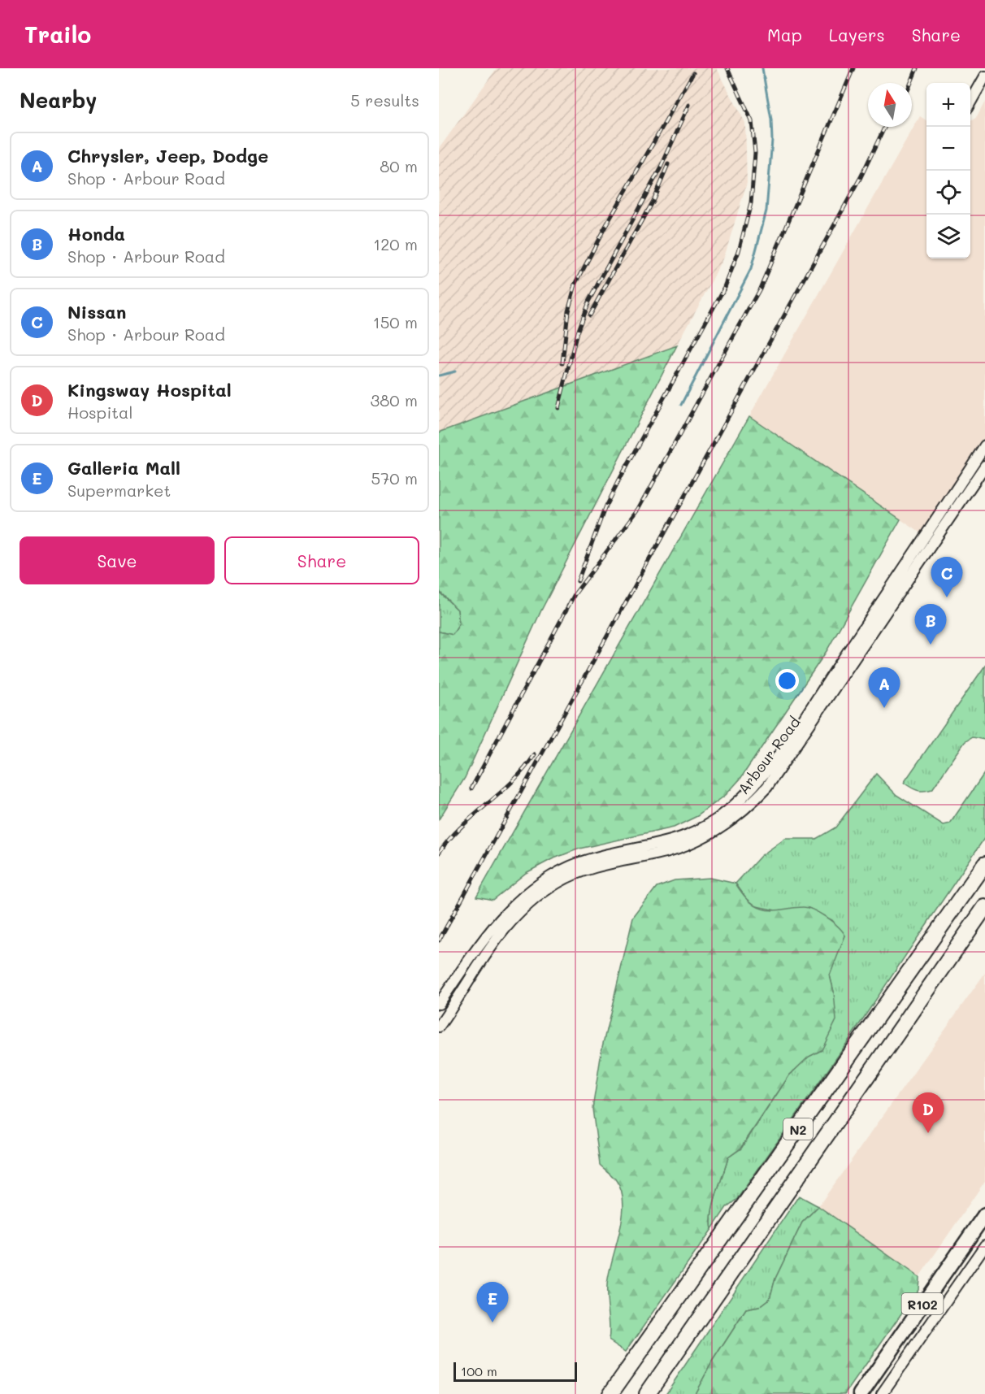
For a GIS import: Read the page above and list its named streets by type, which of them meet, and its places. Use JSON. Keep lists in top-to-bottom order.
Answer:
{
  "streets": {
    "highway": ["N2"],
    "main road": ["R102"],
    "street": ["Arbour Road"]
  },
  "scale_bar": "100 m",
  "north": "top",
  "page": {
    "header": "Trailo",
    "nav": ["Map", "Layers", "Share"],
    "heading": ["Nearby", "5 results"],
    "map_buttons": ["+", "−"],
    "list": [
      {
        "mark": "A",
        "name": "Chrysler, Jeep, Dodge",
        "note": "Shop · Arbour Road",
        "value": "80 m"
      },
      {
        "mark": "B",
        "name": "Honda",
        "note": "Shop · Arbour Road",
        "value": "120 m"
      },
      {
        "mark": "C",
        "name": "Nissan",
        "note": "Shop · Arbour Road",
        "value": "150 m"
      },
      {
        "mark": "D",
        "name": "Kingsway Hospital",
        "note": "Hospital",
        "value": "380 m"
      },
      {
        "mark": "E",
        "name": "Galleria Mall",
        "note": "Supermarket",
        "value": "570 m"
      }
    ],
    "buttons": ["Save", "Share"],
    "pins": [
      "C",
      "B",
      "A",
      "D",
      "E"
    ],
    "scale": "100 m"
  }
}
